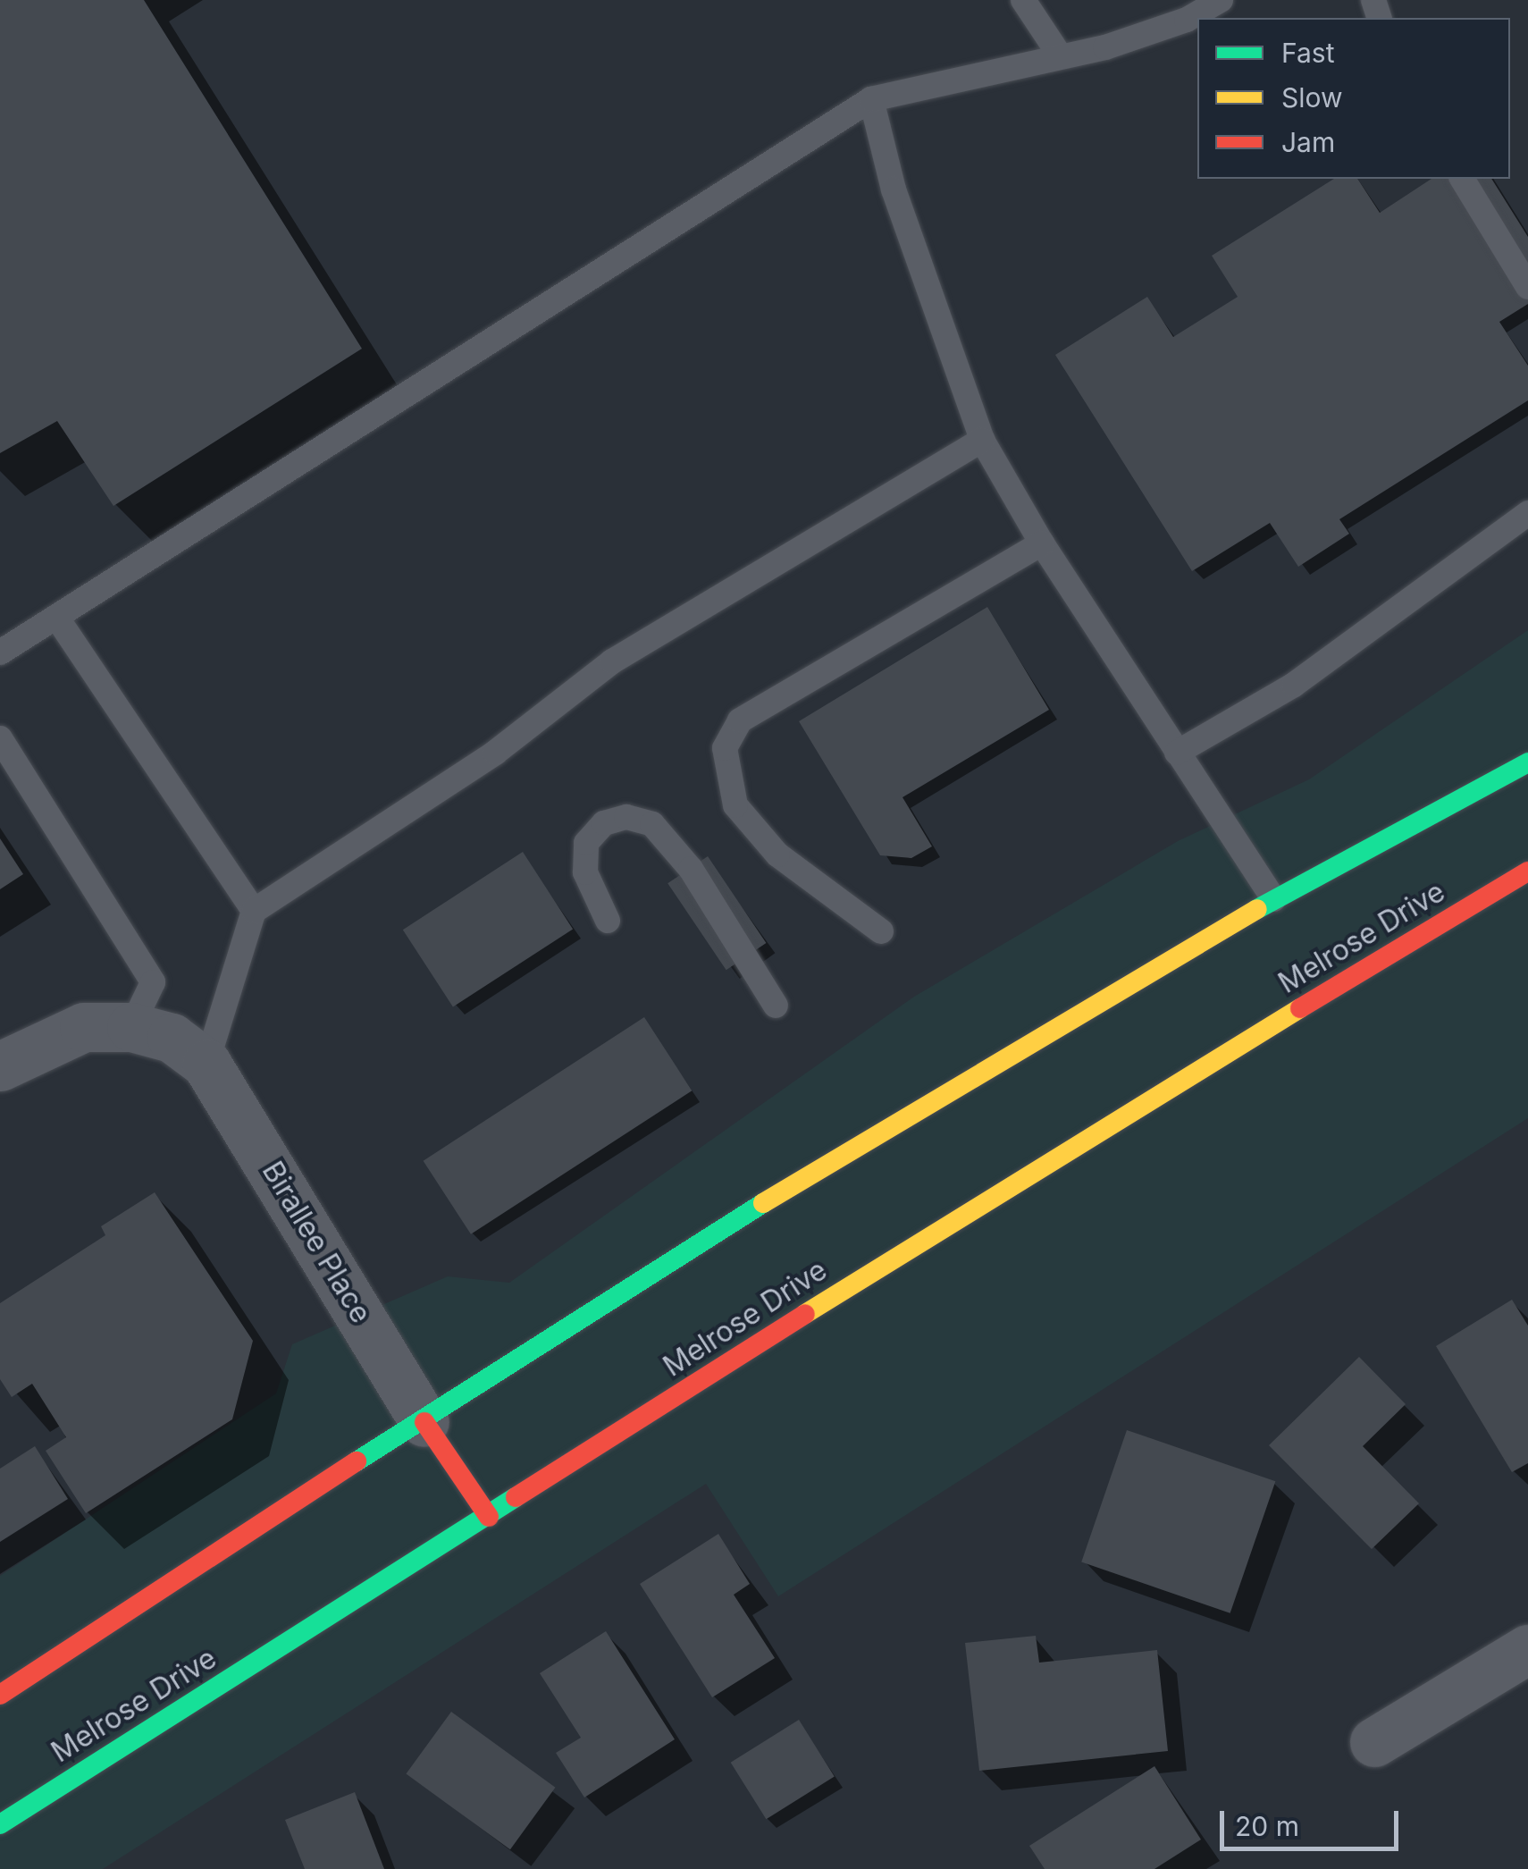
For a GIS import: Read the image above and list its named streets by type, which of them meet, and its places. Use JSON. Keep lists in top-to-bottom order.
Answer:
{
  "streets": {
    "main road": ["Melrose Drive"],
    "street": ["Birallee Place"]
  },
  "legend": ["Fast", "Slow", "Jam"],
  "scale_bar": "20 m"
}
